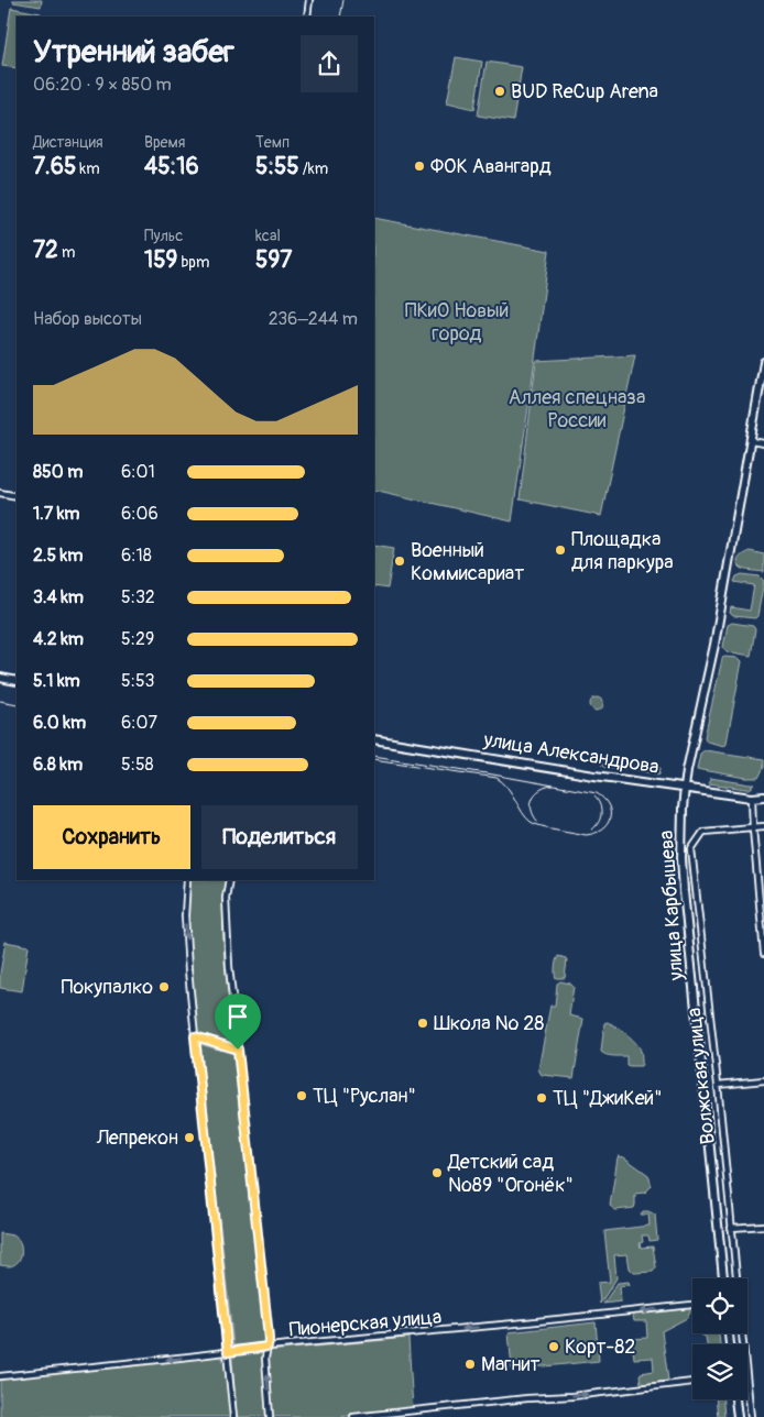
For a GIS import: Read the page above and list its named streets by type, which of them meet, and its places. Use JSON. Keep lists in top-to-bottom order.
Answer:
{
  "streets": {
    "street": [
      "улица Александрова",
      "улица Карбышева",
      "Волжская улица",
      "Пионерская улица"
    ]
  },
  "crossings": [
    ["улица Александрова", "улица Карбышева"]
  ],
  "one_way": ["Пионерская улица"],
  "parks": ["ПКиО Новый город", "Аллея спецназа России"],
  "places": [
    "BUD ReCup Arena",
    "ФОК Авангард",
    "Площадка для паркура",
    "Военный Коммисариат",
    "Покупалко",
    "Школа № 28",
    "ТЦ \"Руслан\"",
    "ТЦ \"ДжиКей\"",
    "Лепрекон",
    "Детский сад №89 \"Огонёк\"",
    "Корт-82",
    "Магнит"
  ],
  "page": {
    "heading": ["Утренний забег", "06:20 · 9 × 850 m"],
    "stats": [
      ["Дистанция", "7.65 km"],
      ["Время", "45:16"],
      ["Темп", "5:55 /km"],
      ["72 m"],
      ["Пульс", "159 bpm"],
      ["kcal", "597"]
    ],
    "chart": ["Набор высоты", "236–244 m"],
    "list": [
      {
        "name": "850 m",
        "note": "6:01"
      },
      {
        "name": "1.7 km",
        "note": "6:06"
      },
      {
        "name": "2.5 km",
        "note": "6:18"
      },
      {
        "name": "3.4 km",
        "note": "5:32"
      },
      {
        "name": "4.2 km",
        "note": "5:29"
      },
      {
        "name": "5.1 km",
        "note": "5:53"
      },
      {
        "name": "6.0 km",
        "note": "6:07"
      },
      {
        "name": "6.8 km",
        "note": "5:58"
      }
    ],
    "buttons": ["Сохранить", "Поделиться"]
  }
}
